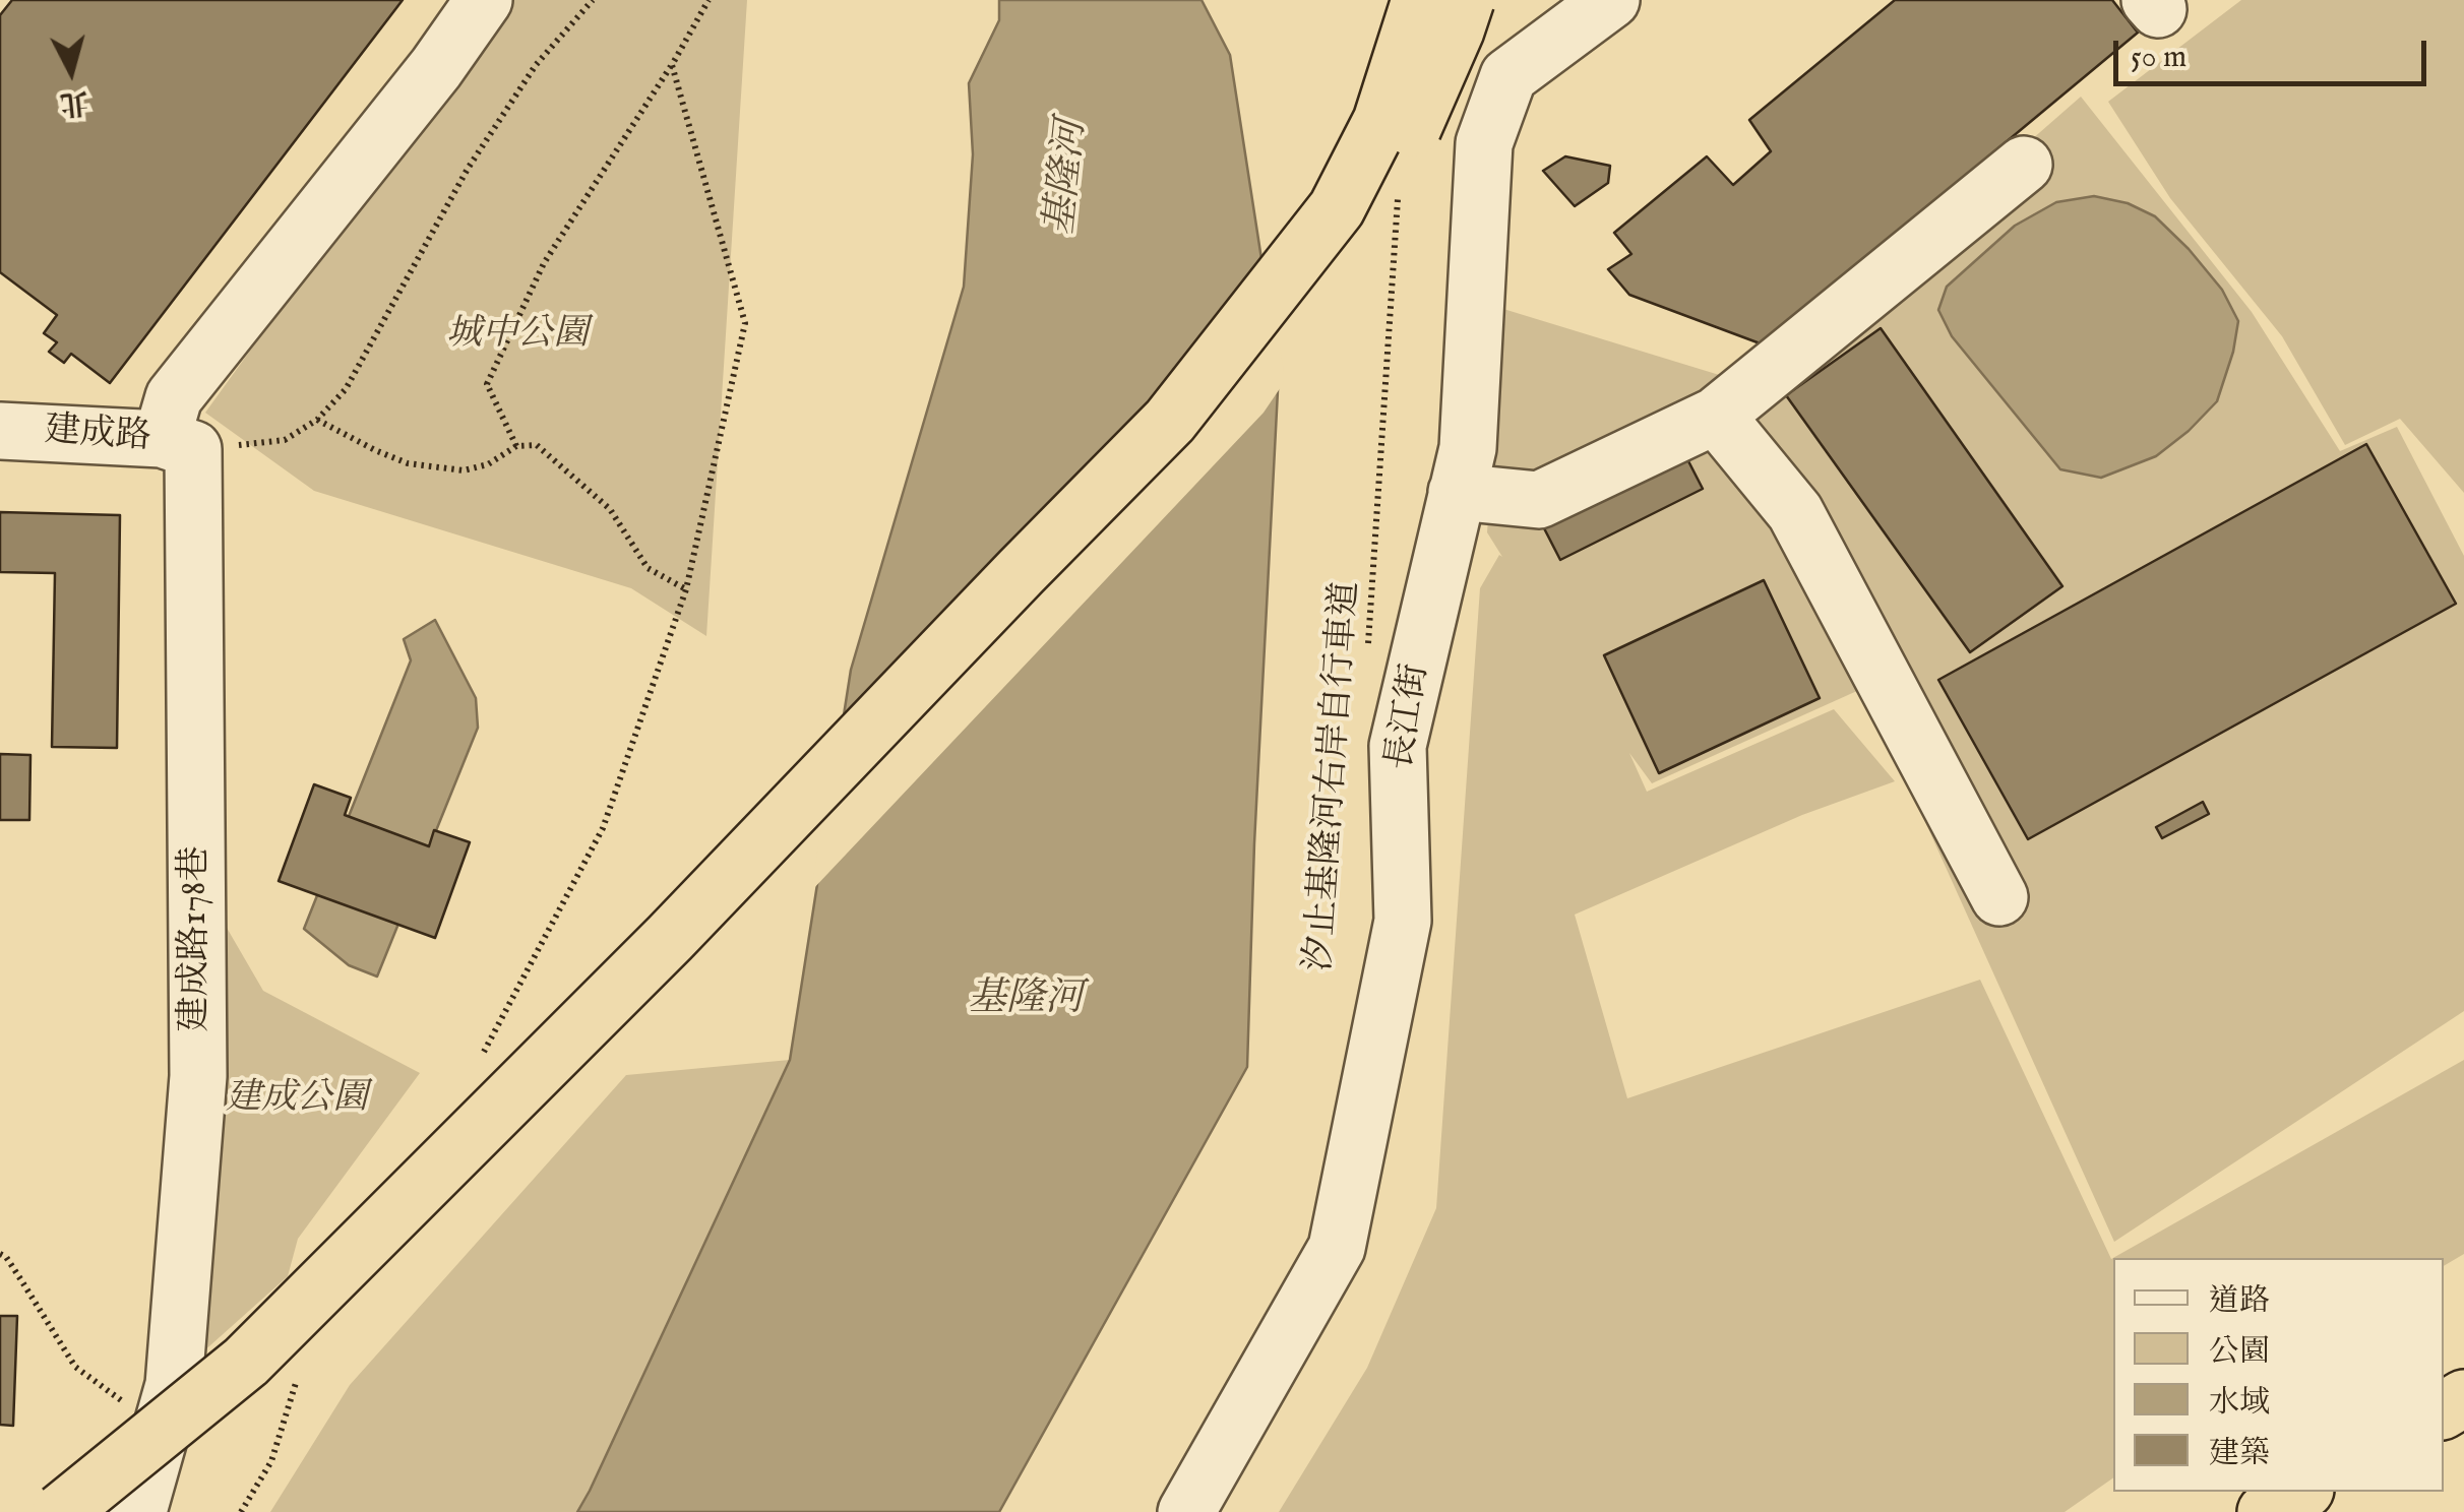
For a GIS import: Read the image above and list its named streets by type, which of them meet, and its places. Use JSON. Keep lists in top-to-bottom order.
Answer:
{
  "streets": {
    "lane": ["建成路", "長江街", "建成路178巷"],
    "path": ["汐止基隆河右岸自行車道"]
  },
  "crossings": [
    ["建成路", "建成路178巷"]
  ],
  "water": ["基隆河"],
  "parks": ["城中公園", "建成公園"],
  "legend": [
    "道路",
    "公園",
    "水域",
    "建築"
  ],
  "scale_bar": "50 m",
  "north": "bottom"
}
